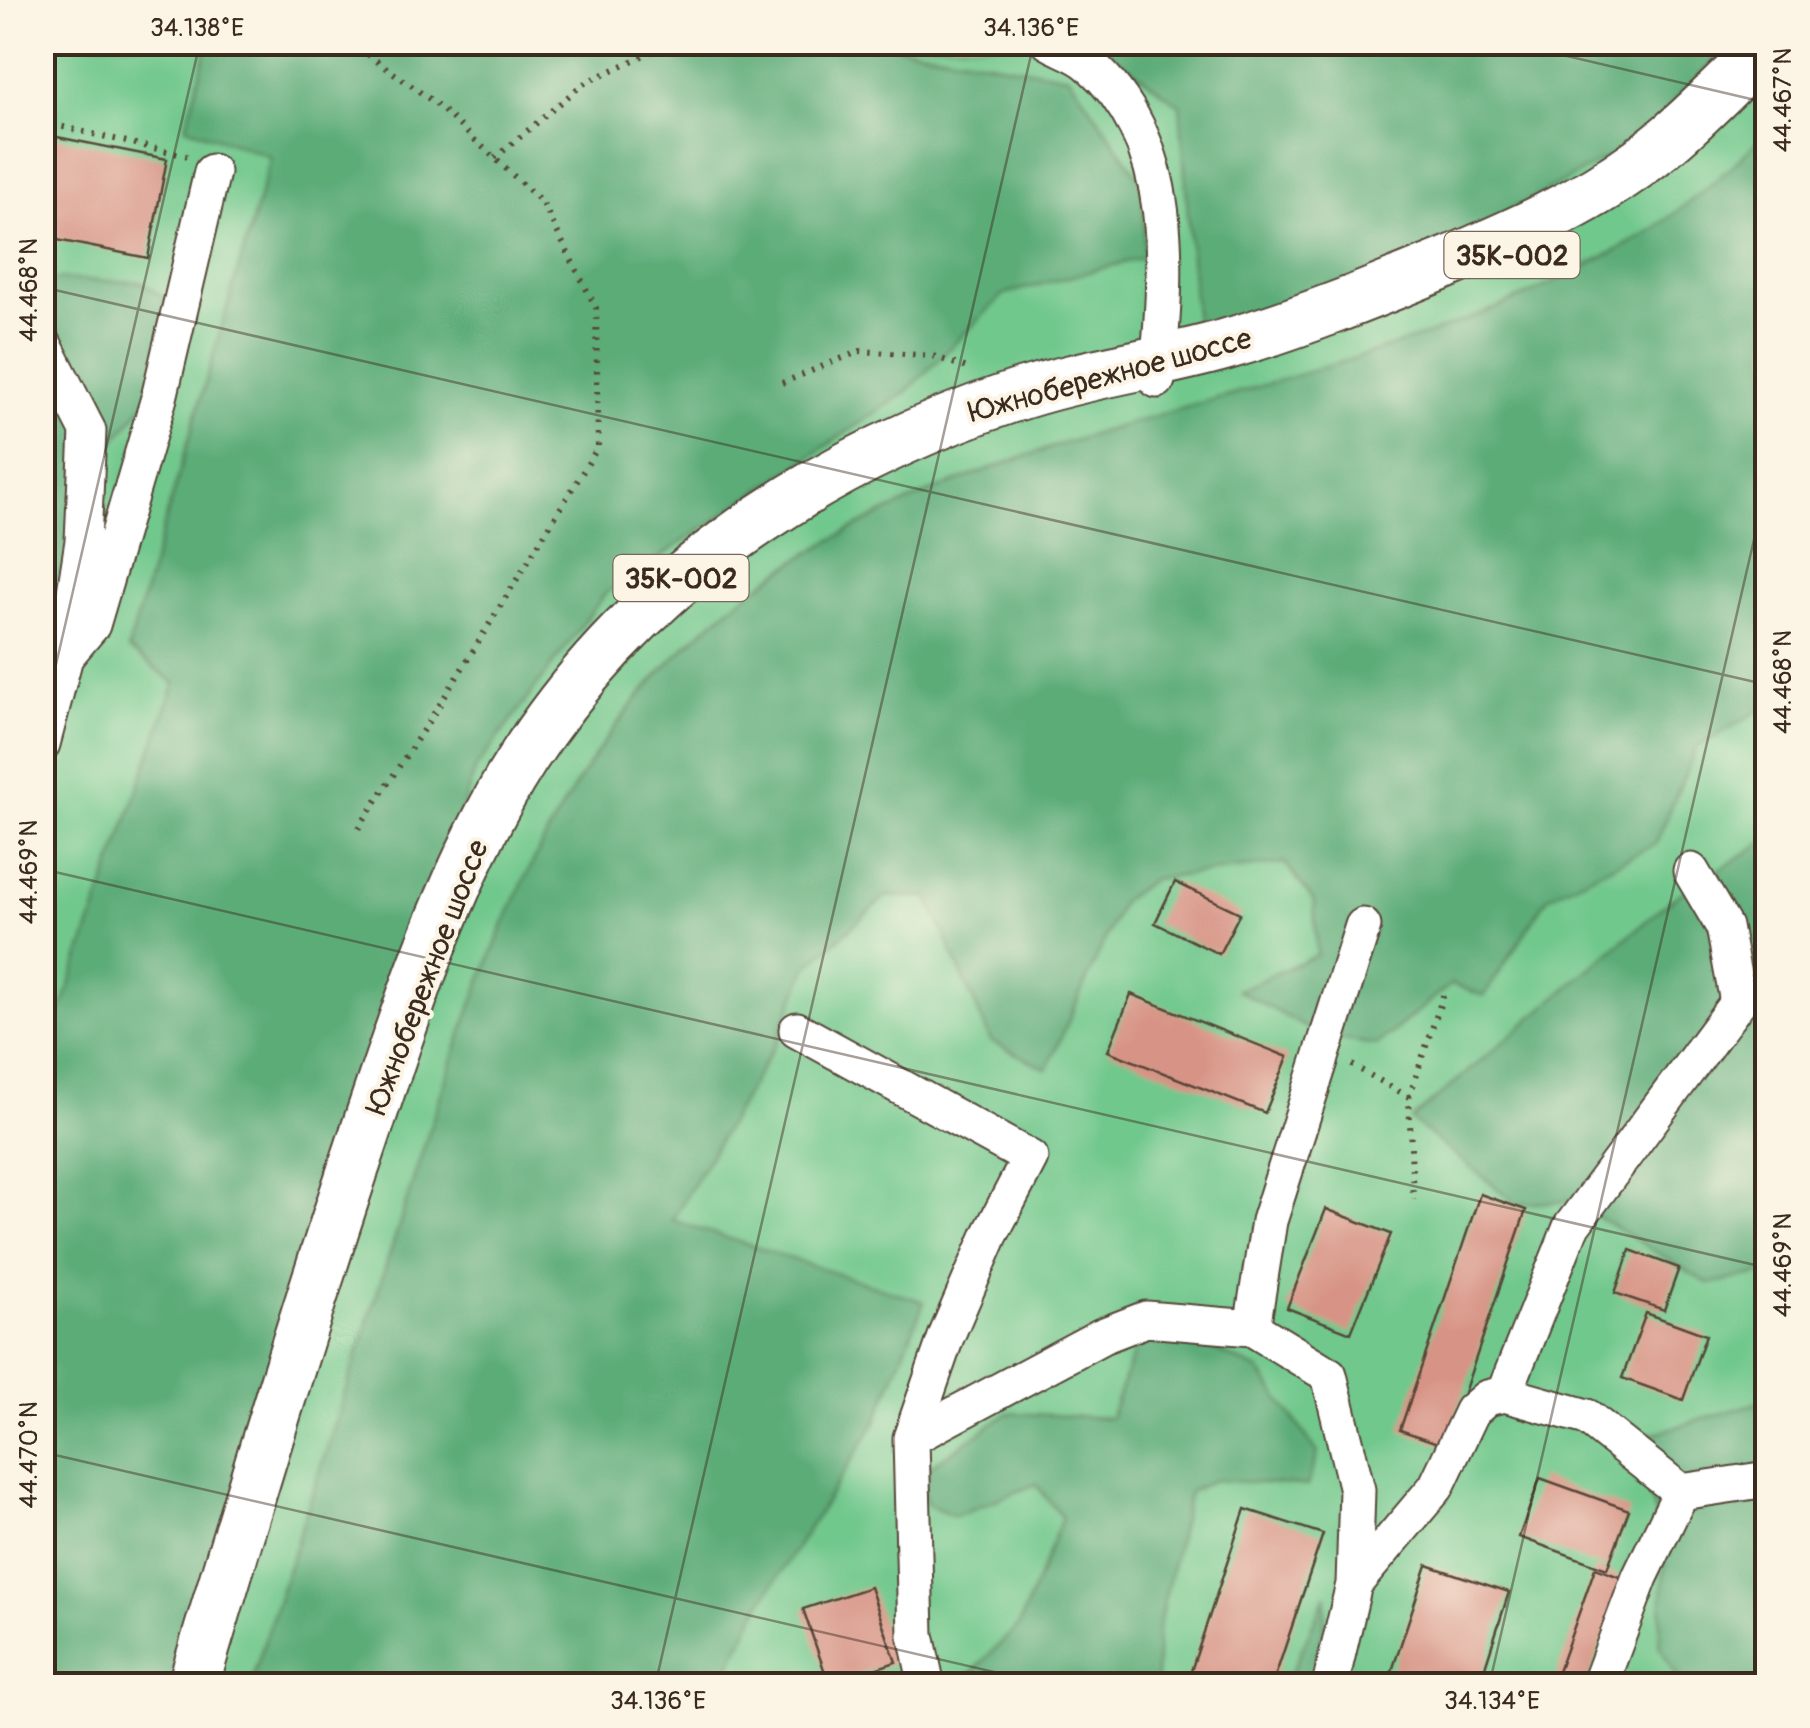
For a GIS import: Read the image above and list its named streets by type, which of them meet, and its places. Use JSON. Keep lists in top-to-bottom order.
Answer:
{
  "streets": {
    "highway": ["35К-002", "Южнобережное шоссе"]
  },
  "coordinates": [
    "34.138°E",
    "34.136°E",
    "44.467°N",
    "44.468°N",
    "44.469°N",
    "44.470°N",
    "34.134°E"
  ]
}
